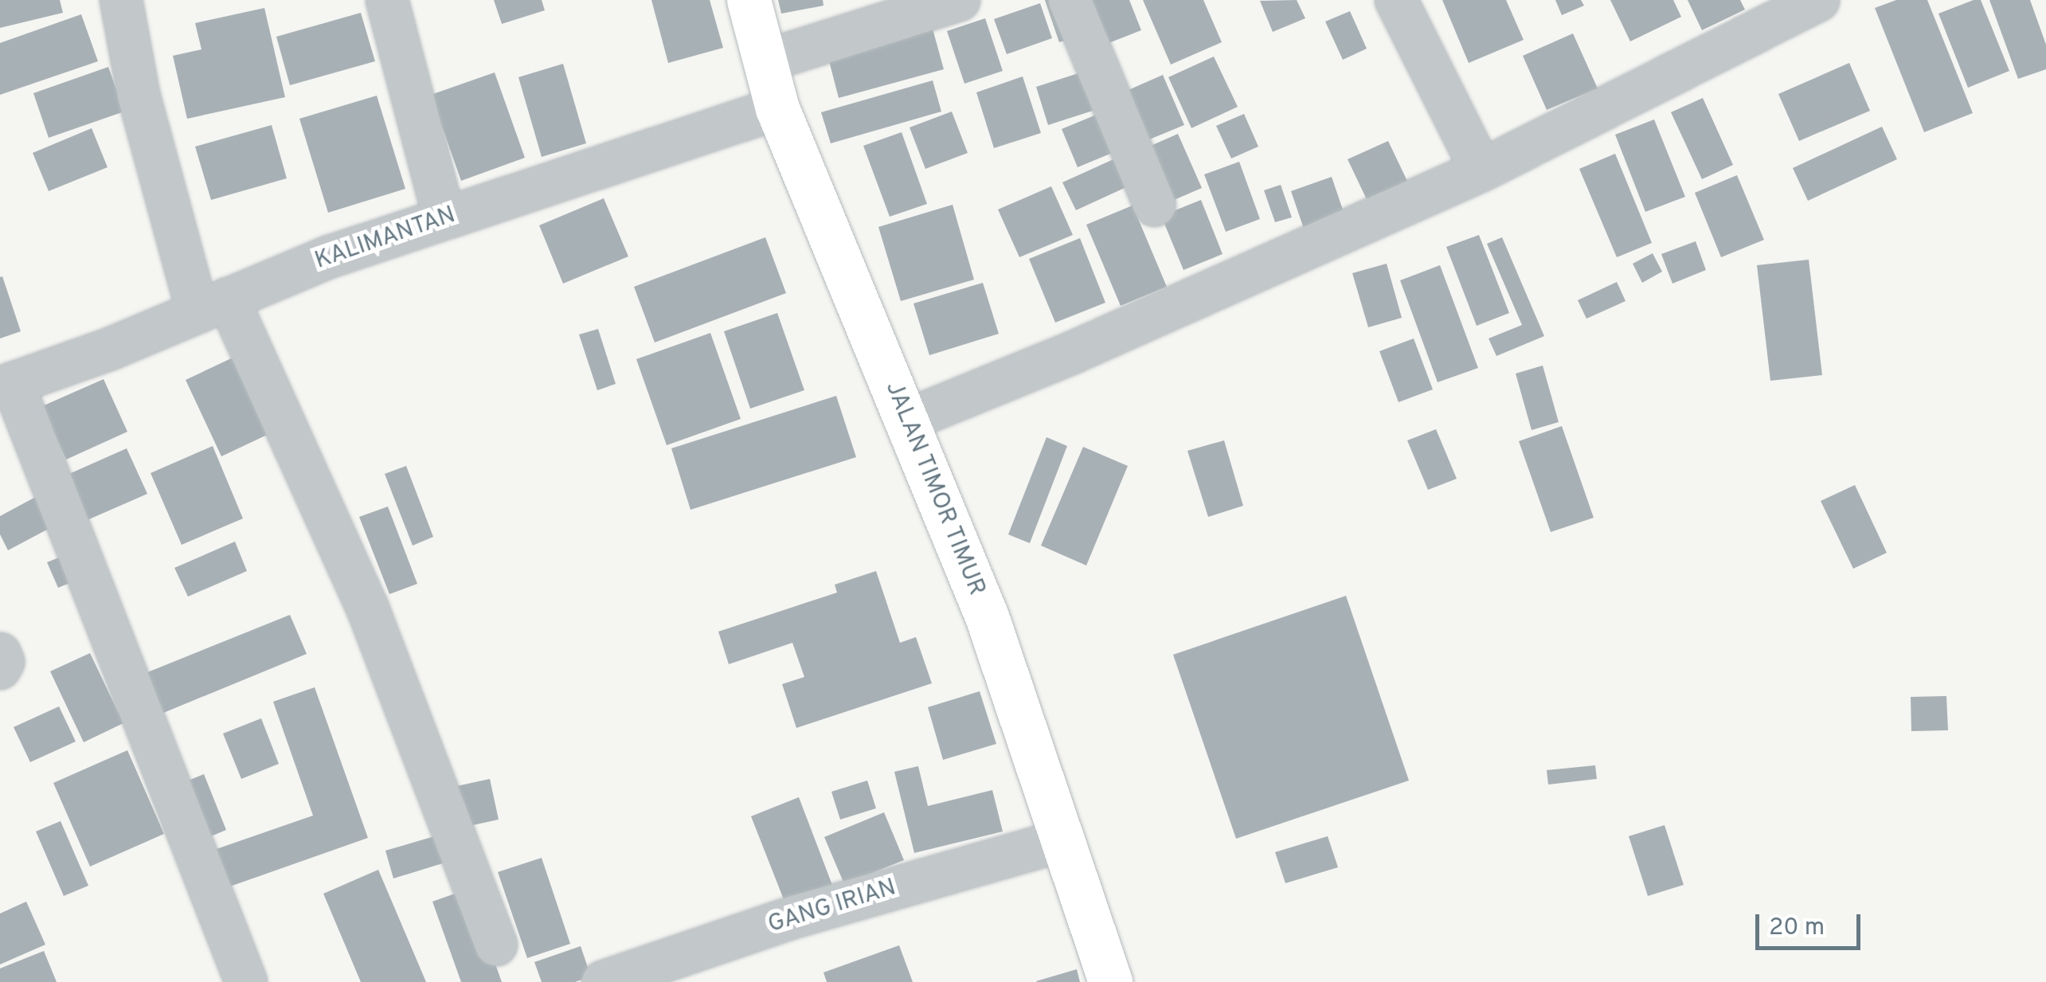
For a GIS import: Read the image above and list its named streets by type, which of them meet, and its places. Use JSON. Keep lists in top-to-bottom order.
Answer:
{
  "streets": {
    "street": ["KALIMANTAN", "JALAN TIMOR TIMUR", "GANG IRIAN"]
  },
  "crossings": [
    ["KALIMANTAN", "JALAN TIMOR TIMUR"],
    ["JALAN TIMOR TIMUR", "GANG IRIAN"]
  ],
  "scale_bar": "20 m"
}
